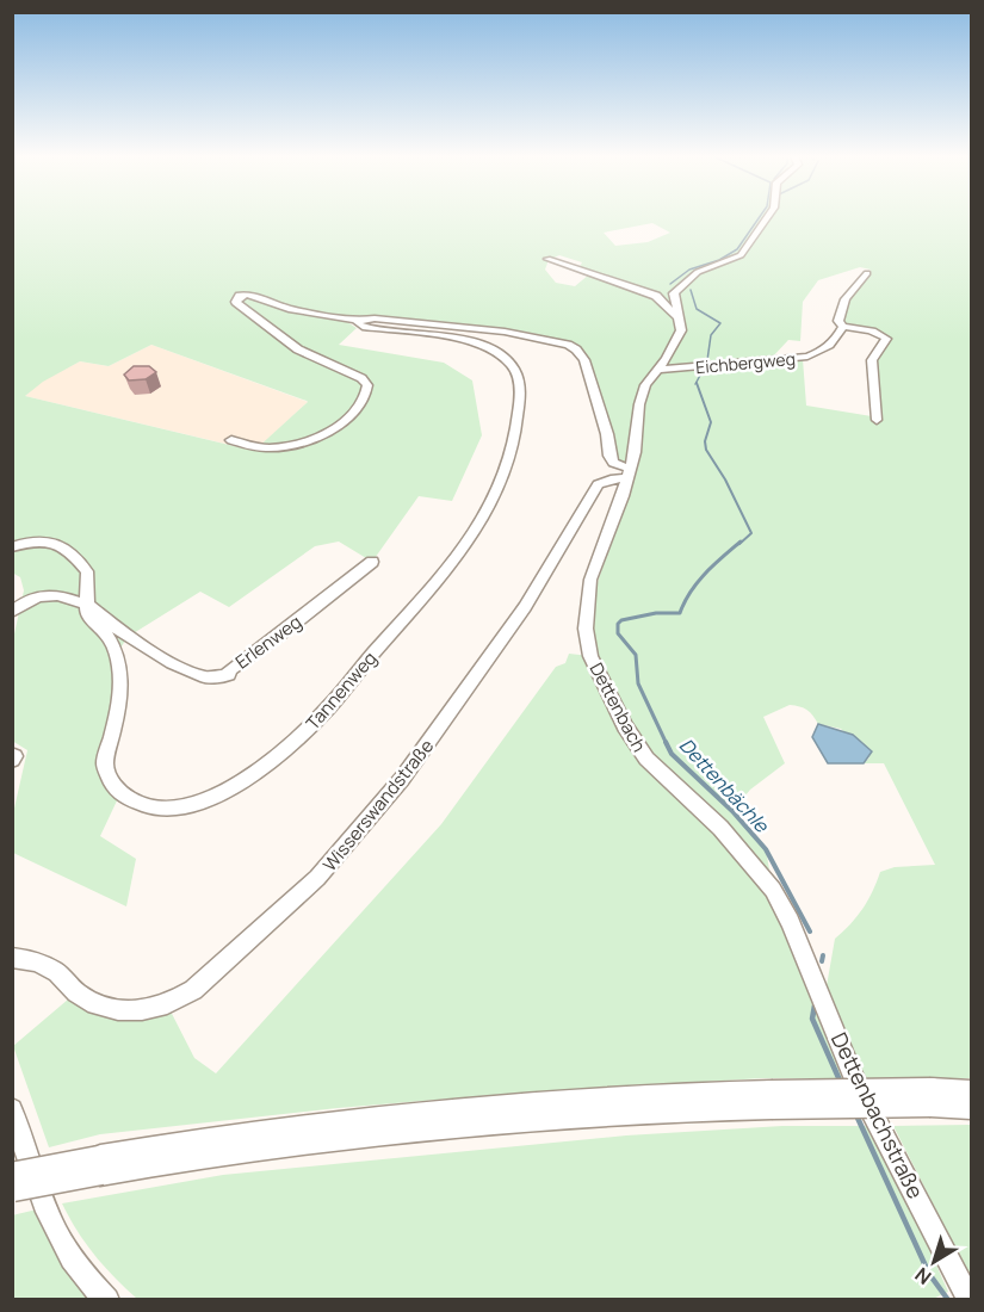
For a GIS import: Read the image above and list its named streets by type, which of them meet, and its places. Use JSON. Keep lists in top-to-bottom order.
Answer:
{
  "streets": {
    "street": [
      "Eichbergweg",
      "Erlenweg",
      "Tannenweg",
      "Dettenbach",
      "Wisserswandstraße",
      "Dettenbachstraße"
    ]
  },
  "crossings": [
    ["Eichbergweg", "Dettenbach"],
    ["Erlenweg", "Tannenweg"],
    ["Dettenbach", "Wisserswandstraße"],
    ["Dettenbach", "Dettenbachstraße"]
  ],
  "water": ["Dettenbächle"],
  "north": "bottom left"
}
